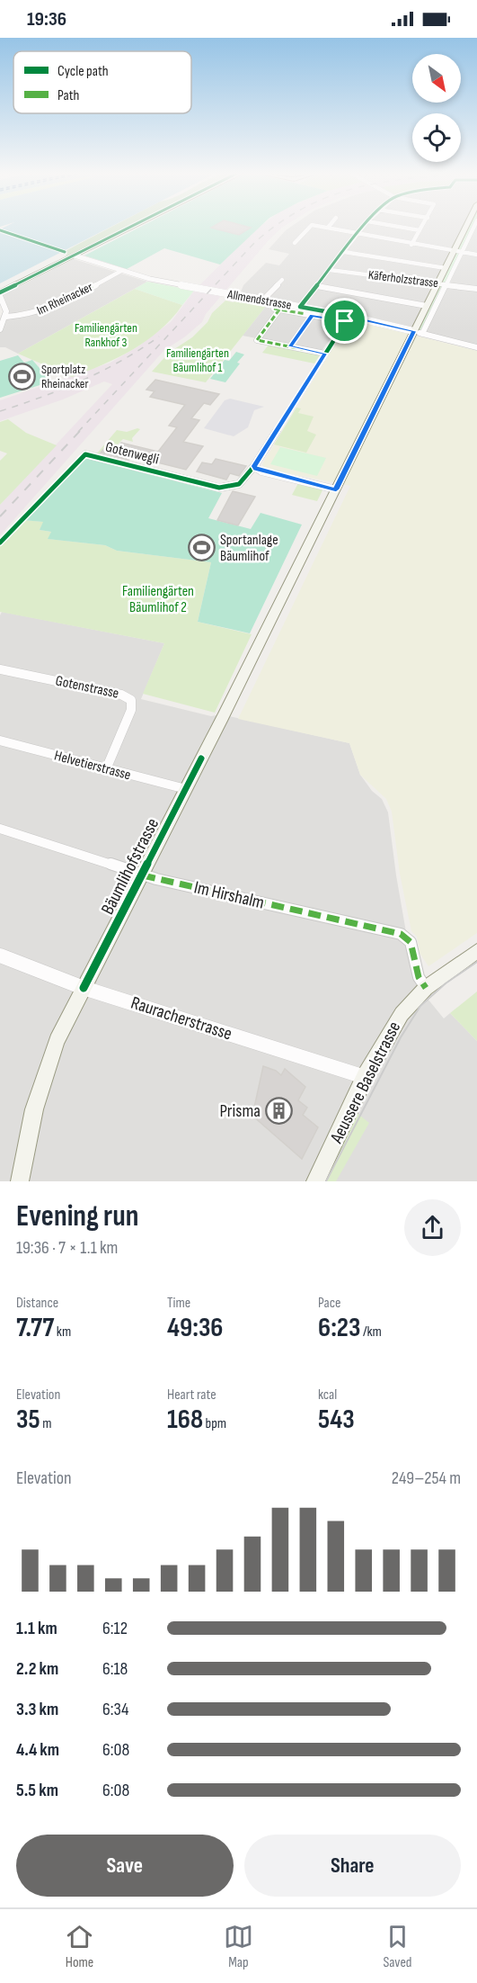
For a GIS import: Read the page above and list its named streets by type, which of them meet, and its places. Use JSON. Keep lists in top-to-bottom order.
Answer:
{
  "streets": {
    "main road": ["Bäumlihofstrasse", "Aeussere Baselstrasse"],
    "street": [
      "Käferholzstrasse",
      "Im Rheinacker",
      "Allmendstrasse",
      "Gotenwegli",
      "Gotenstrasse",
      "Helvetierstrasse",
      "Im Hirshalm",
      "Rauracherstrasse"
    ]
  },
  "crossings": [
    ["Käferholzstrasse", "Bäumlihofstrasse"],
    ["Im Rheinacker", "Allmendstrasse"],
    ["Allmendstrasse", "Bäumlihofstrasse"],
    ["Gotenstrasse", "Helvetierstrasse"],
    ["Helvetierstrasse", "Bäumlihofstrasse"],
    ["Bäumlihofstrasse", "Im Hirshalm"],
    ["Bäumlihofstrasse", "Rauracherstrasse"],
    ["Im Hirshalm", "Aeussere Baselstrasse"],
    ["Rauracherstrasse", "Aeussere Baselstrasse"]
  ],
  "parks": ["Familiengärten Rankhof 3", "Familiengärten Bäumlihof 1", "Familiengärten Bäumlihof 2"],
  "places": {
    "sports": ["Sportplatz Rheinacker", "Sportanlage Bäumlihof"],
    "building": ["Prisma"]
  },
  "legend": ["Cycle path", "Path"],
  "north": "bottom right",
  "page": {
    "status": "19:36",
    "heading": ["Evening run", "19:36 · 7 × 1.1 km"],
    "stats": [
      ["Distance", "7.77 km"],
      ["Time", "49:36"],
      ["Pace", "6:23 /km"],
      ["Elevation", "35 m"],
      ["Heart rate", "168 bpm"],
      ["kcal", "543"]
    ],
    "chart": ["Elevation", "249–254 m"],
    "list": [
      {
        "name": "1.1 km",
        "note": "6:12"
      },
      {
        "name": "2.2 km",
        "note": "6:18"
      },
      {
        "name": "3.3 km",
        "note": "6:34"
      },
      {
        "name": "4.4 km",
        "note": "6:08"
      },
      {
        "name": "5.5 km",
        "note": "6:08"
      }
    ],
    "buttons": ["Save", "Share"],
    "tabs": ["Home", "Map", "Saved"]
  }
}
